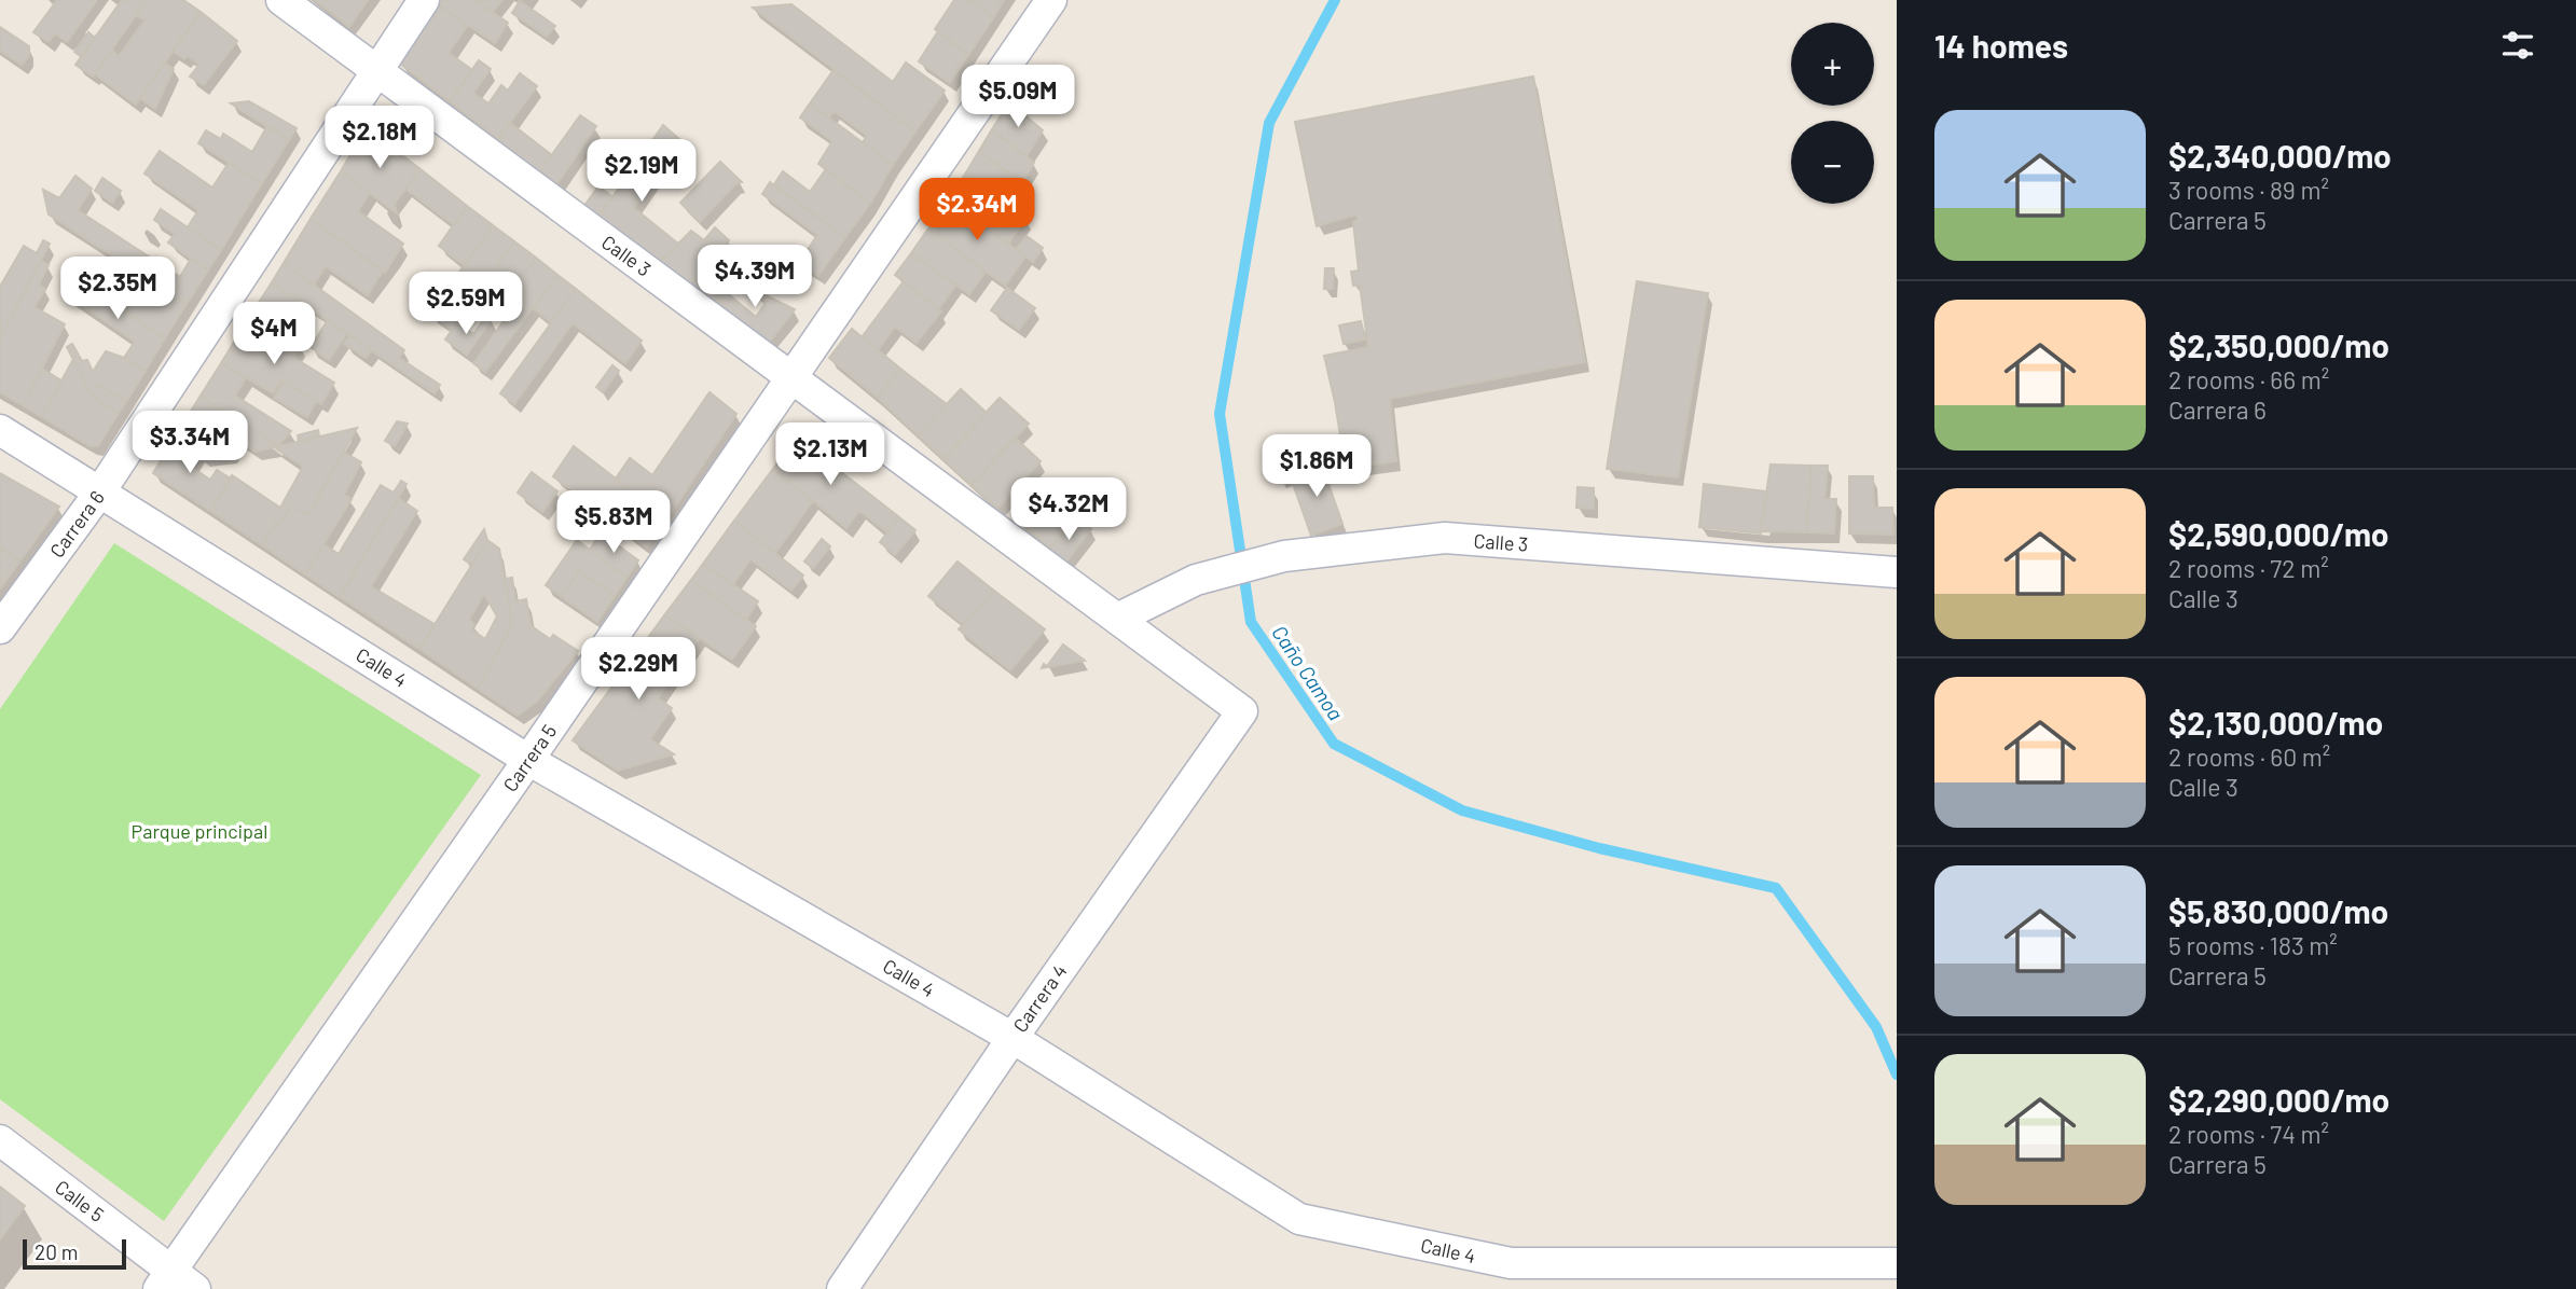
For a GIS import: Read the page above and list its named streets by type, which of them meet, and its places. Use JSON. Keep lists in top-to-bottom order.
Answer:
{
  "streets": {
    "street": [
      "Calle 3",
      "Carrera 6",
      "Calle 4",
      "Carrera 5",
      "Carrera 4",
      "Calle 5"
    ]
  },
  "crossings": [
    ["Calle 3", "Carrera 6"],
    ["Calle 3", "Carrera 5"],
    ["Calle 3", "Carrera 4"],
    ["Carrera 6", "Calle 4"],
    ["Calle 4", "Carrera 5"],
    ["Calle 4", "Carrera 4"],
    ["Carrera 5", "Calle 5"]
  ],
  "water": ["Caño Camoa"],
  "parks": ["Parque principal"],
  "scale_bar": "20 m",
  "page": {
    "heading": "14 homes",
    "map_buttons": ["+", "−"],
    "price": [
      "$5.09M",
      "$2.18M",
      "$2.19M",
      "$2.34M",
      "$4.39M",
      "$2.35M",
      "$2.59M",
      "$4M",
      "$3.34M",
      "$2.13M",
      "$1.86M",
      "$4.32M",
      "$5.83M",
      "$2.29M"
    ],
    "list": [
      {
        "name": "$2,340,000/mo",
        "note": "3 rooms · 89 m² · Carrera 5"
      },
      {
        "name": "$2,350,000/mo",
        "note": "2 rooms · 66 m² · Carrera 6"
      },
      {
        "name": "$2,590,000/mo",
        "note": "2 rooms · 72 m² · Calle 3"
      },
      {
        "name": "$2,130,000/mo",
        "note": "2 rooms · 60 m² · Calle 3"
      },
      {
        "name": "$5,830,000/mo",
        "note": "5 rooms · 183 m² · Carrera 5"
      },
      {
        "name": "$2,290,000/mo",
        "note": "2 rooms · 74 m² · Carrera 5"
      }
    ],
    "scale": "20 m"
  }
}
